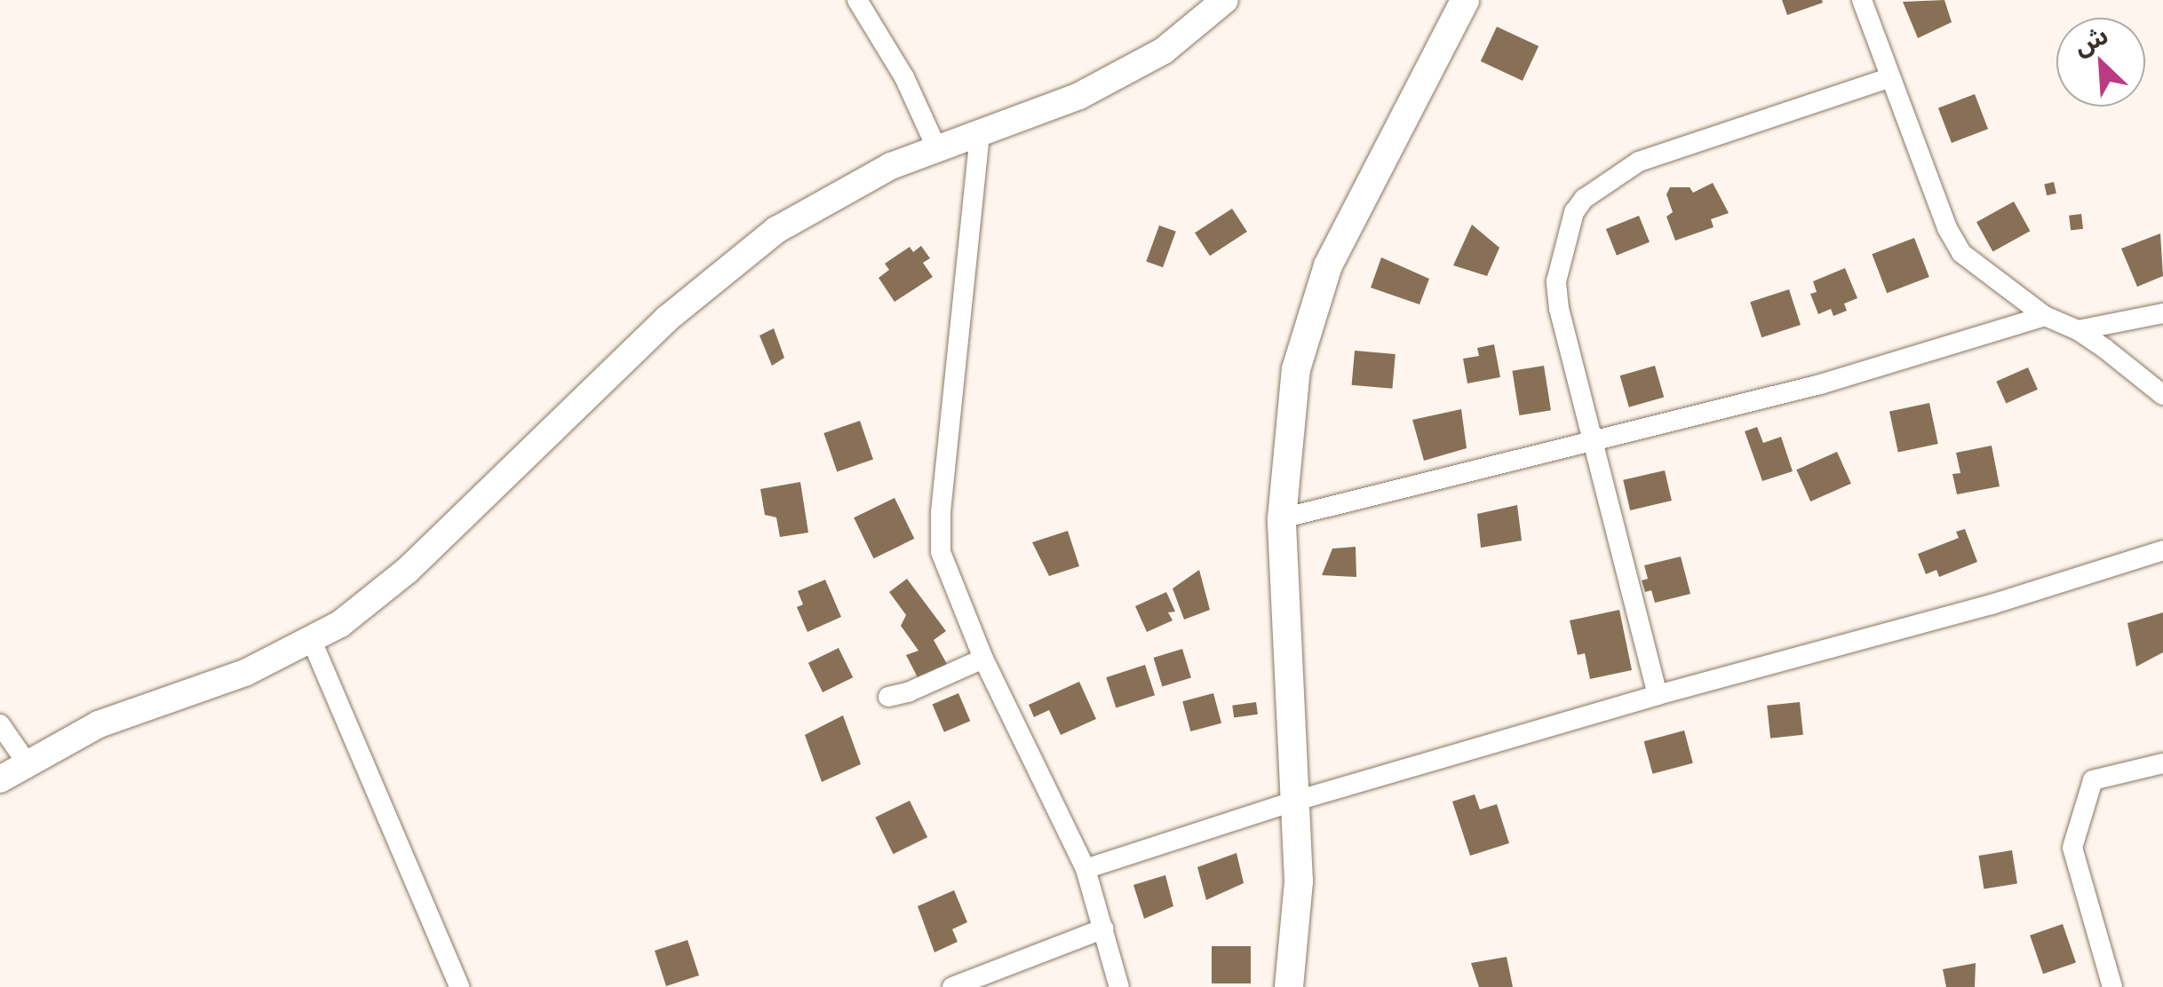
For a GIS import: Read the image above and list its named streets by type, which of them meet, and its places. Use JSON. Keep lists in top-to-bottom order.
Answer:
{
  "north": "top left"
}
